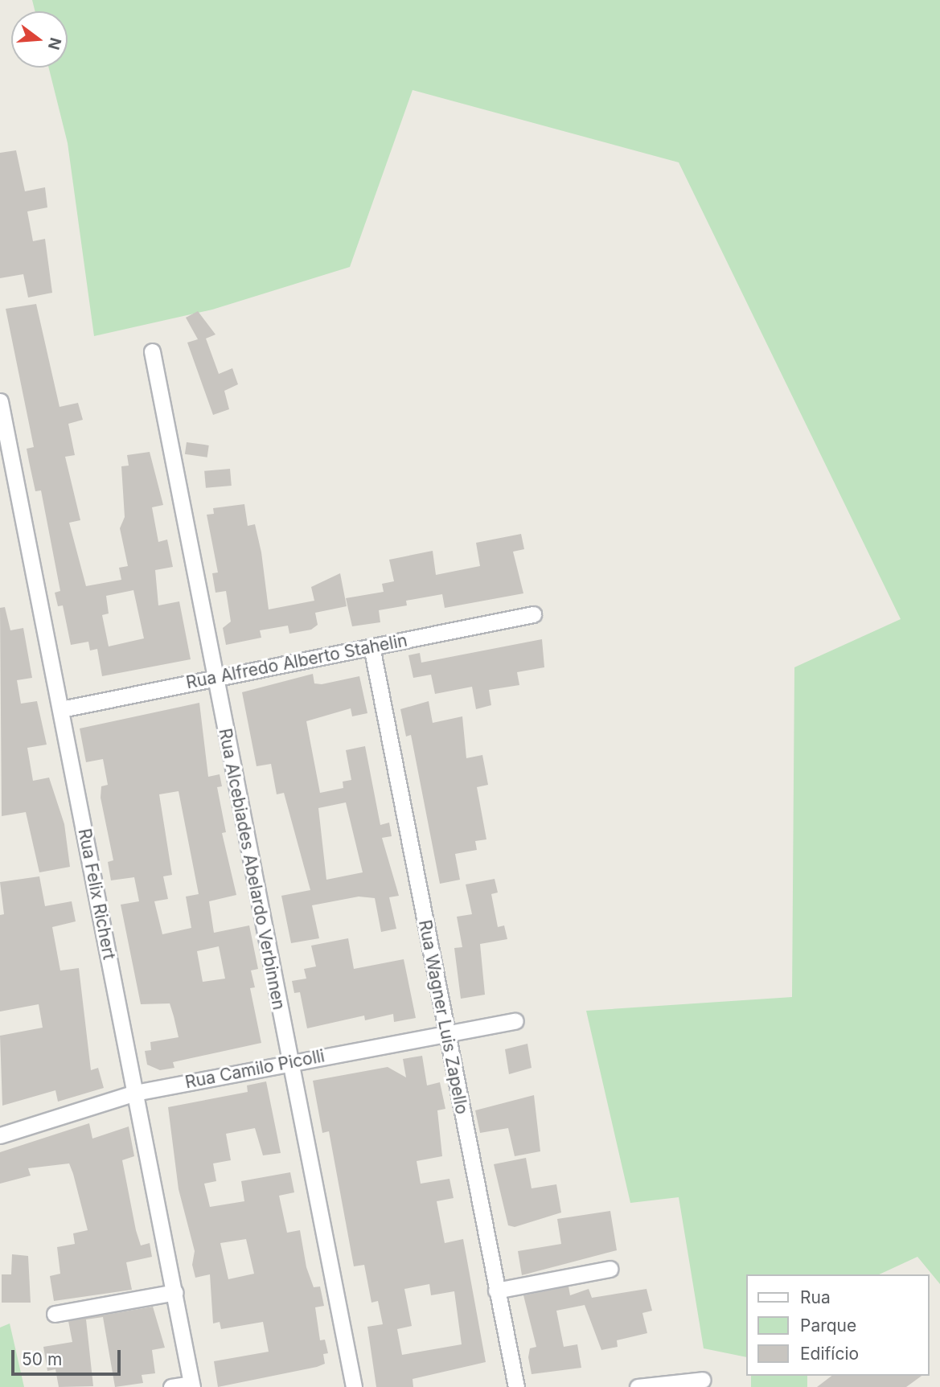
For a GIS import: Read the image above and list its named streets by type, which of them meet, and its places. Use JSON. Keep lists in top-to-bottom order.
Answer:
{
  "streets": {
    "street": [
      "Rua Alfredo Alberto Stahelin",
      "Rua Alcebiades Abelardo Verbinnen",
      "Rua Felix Richert",
      "Rua Wagner Luis Zapello",
      "Rua Camilo Picolli"
    ]
  },
  "crossings": [
    ["Rua Alfredo Alberto Stahelin", "Rua Alcebiades Abelardo Verbinnen"],
    ["Rua Alfredo Alberto Stahelin", "Rua Felix Richert"],
    ["Rua Alfredo Alberto Stahelin", "Rua Wagner Luis Zapello"],
    ["Rua Alcebiades Abelardo Verbinnen", "Rua Camilo Picolli"],
    ["Rua Felix Richert", "Rua Camilo Picolli"],
    ["Rua Wagner Luis Zapello", "Rua Camilo Picolli"]
  ],
  "legend": ["Rua", "Parque", "Edifício"],
  "scale_bar": "50 m",
  "north": "right"
}
